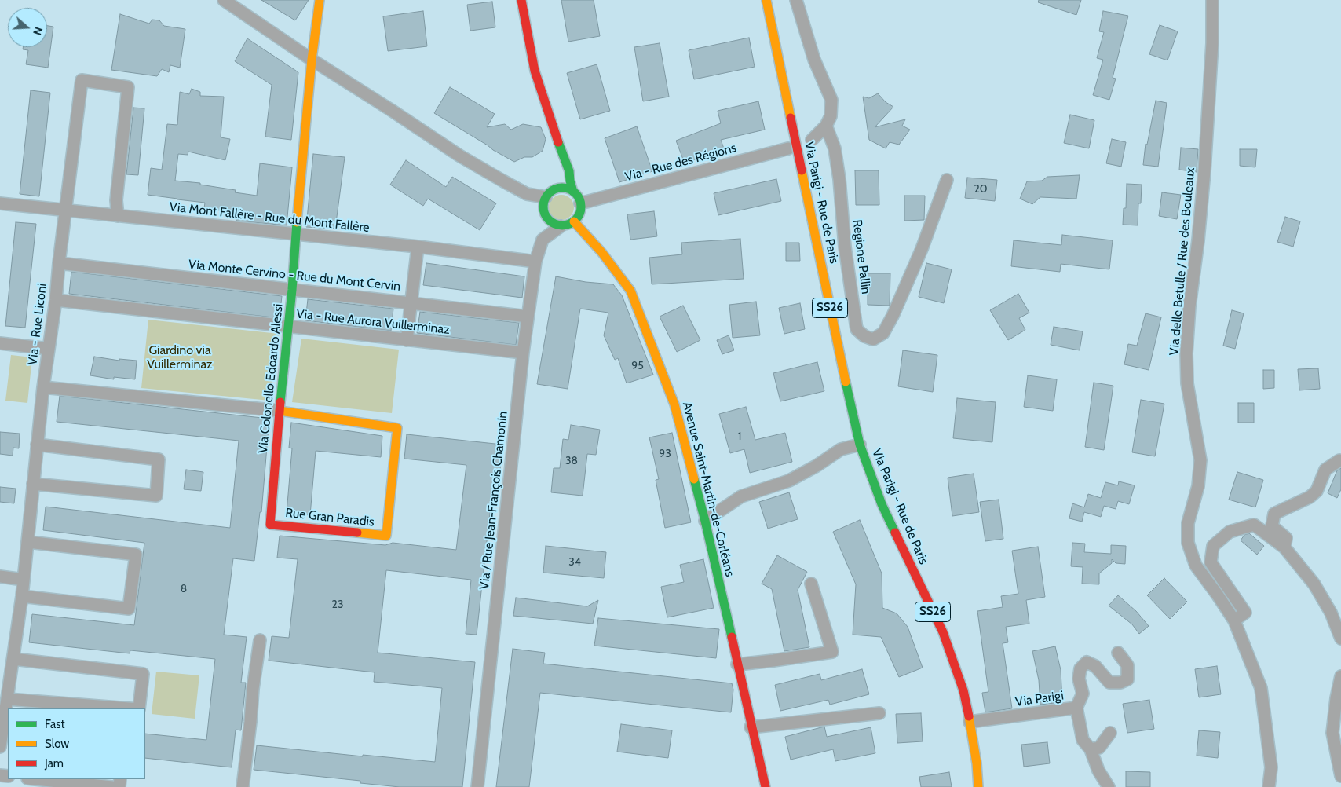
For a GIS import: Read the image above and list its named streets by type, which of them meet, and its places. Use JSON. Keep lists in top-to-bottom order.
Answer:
{
  "streets": {
    "street": [
      "Via - Rue des Régions",
      "Via Parigi - Rue de Paris",
      "Via Mont Fallère - Rue du Mont Fallère",
      "Regione Pallin",
      "Via delle Betulle / Rue des Bouleaux",
      "Via Monte Cervino - Rue du Mont Cervin",
      "SS26",
      "Via - Rue Aurora Vuillerminaz",
      "Via - Rue Liconi",
      "Via Colonello Edoardo Alessi",
      "Avenue Saint-Martin-de-Corléans",
      "Via / Rue Jean-François Chamonin",
      "Rue Gran Paradis",
      "Via Parigi"
    ]
  },
  "crossings": [
    ["Via - Rue des Régions", "Avenue Saint-Martin-de-Corléans"],
    ["Via - Rue des Régions", "Via / Rue Jean-François Chamonin"],
    ["Via Parigi - Rue de Paris", "Via Parigi"],
    ["Via Mont Fallère - Rue du Mont Fallère", "Via - Rue Liconi"],
    ["Via Mont Fallère - Rue du Mont Fallère", "Via Colonello Edoardo Alessi"],
    ["Via Mont Fallère - Rue du Mont Fallère", "Via / Rue Jean-François Chamonin"],
    ["Via Monte Cervino - Rue du Mont Cervin", "Via - Rue Liconi"],
    ["Via Monte Cervino - Rue du Mont Cervin", "Via Colonello Edoardo Alessi"],
    ["Via Monte Cervino - Rue du Mont Cervin", "Via / Rue Jean-François Chamonin"],
    ["Via - Rue Aurora Vuillerminaz", "Via - Rue Liconi"],
    ["Via - Rue Aurora Vuillerminaz", "Via Colonello Edoardo Alessi"],
    ["Via - Rue Aurora Vuillerminaz", "Via / Rue Jean-François Chamonin"],
    ["Via Colonello Edoardo Alessi", "Rue Gran Paradis"],
    ["Avenue Saint-Martin-de-Corléans", "Via / Rue Jean-François Chamonin"]
  ],
  "parks": ["Giardino via Vuillerminaz"],
  "house_numbers": [
    "20",
    "95",
    "1",
    "93",
    "38",
    "34",
    "8",
    "23"
  ],
  "legend": ["Fast", "Slow", "Jam"],
  "north": "right"
}
